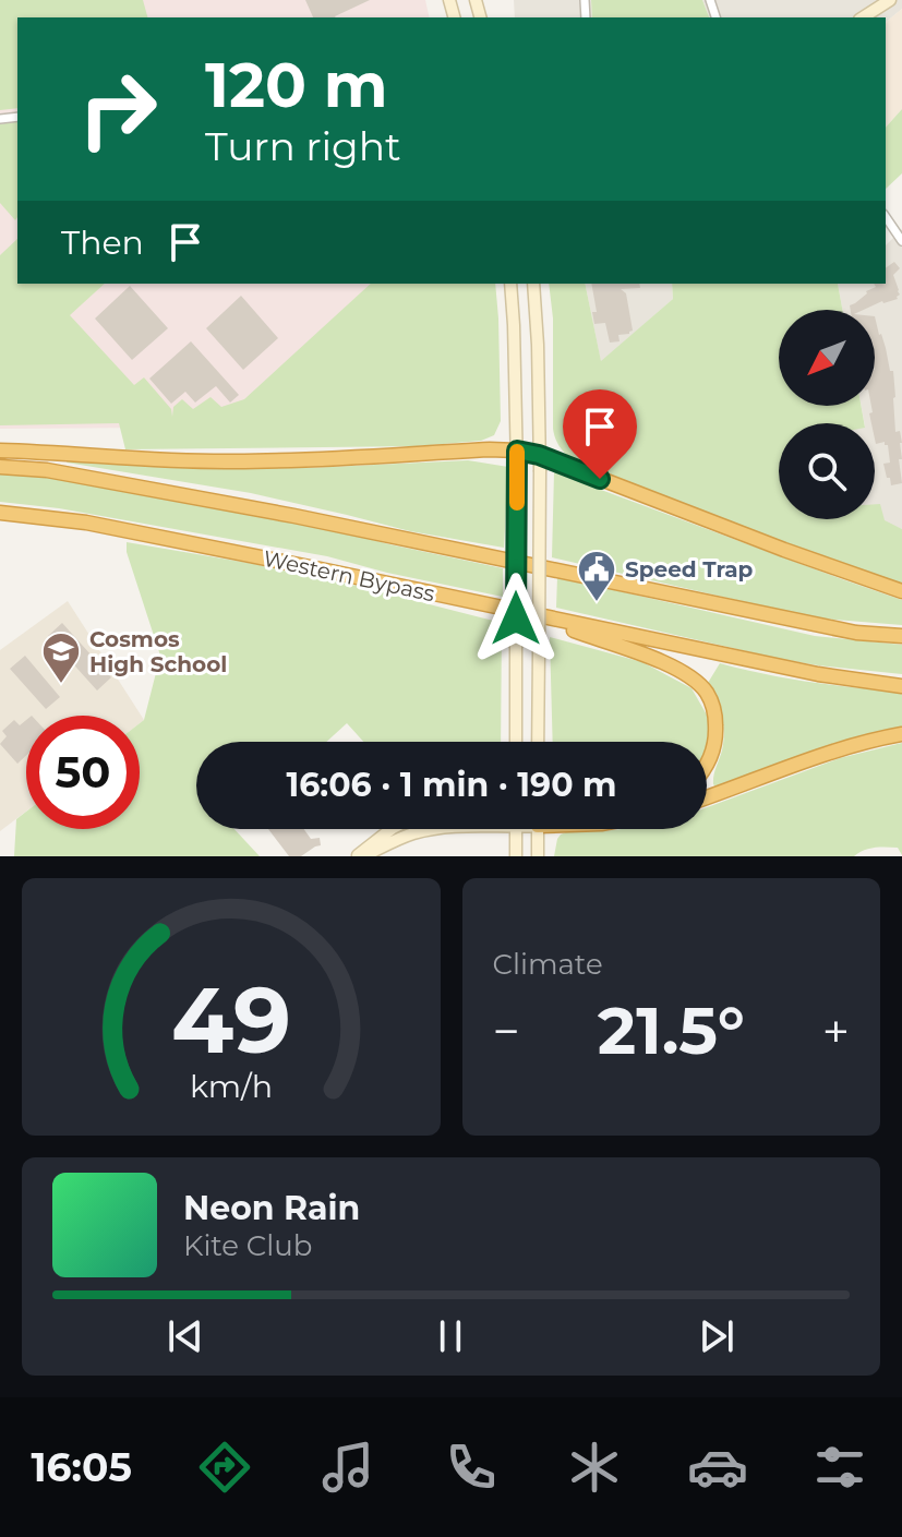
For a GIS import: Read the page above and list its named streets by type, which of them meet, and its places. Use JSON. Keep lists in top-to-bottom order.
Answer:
{
  "streets": {
    "highway": ["Western Bypass"]
  },
  "places": {
    "public building": ["Speed Trap"],
    "school or university": ["Cosmos High School"]
  },
  "north": "bottom left",
  "page": {
    "turn": ["120 m", "Turn right"],
    "then": "Then",
    "limit": "50",
    "trip": "16:06 · 1 min · 190 m",
    "tile": "Climate",
    "heat": ["−", "21.5°", "+"],
    "song": ["Neon Rain", "Kite Club"],
    "tabs": "16:05",
    "gauge": ["49", "km/h"]
  }
}
